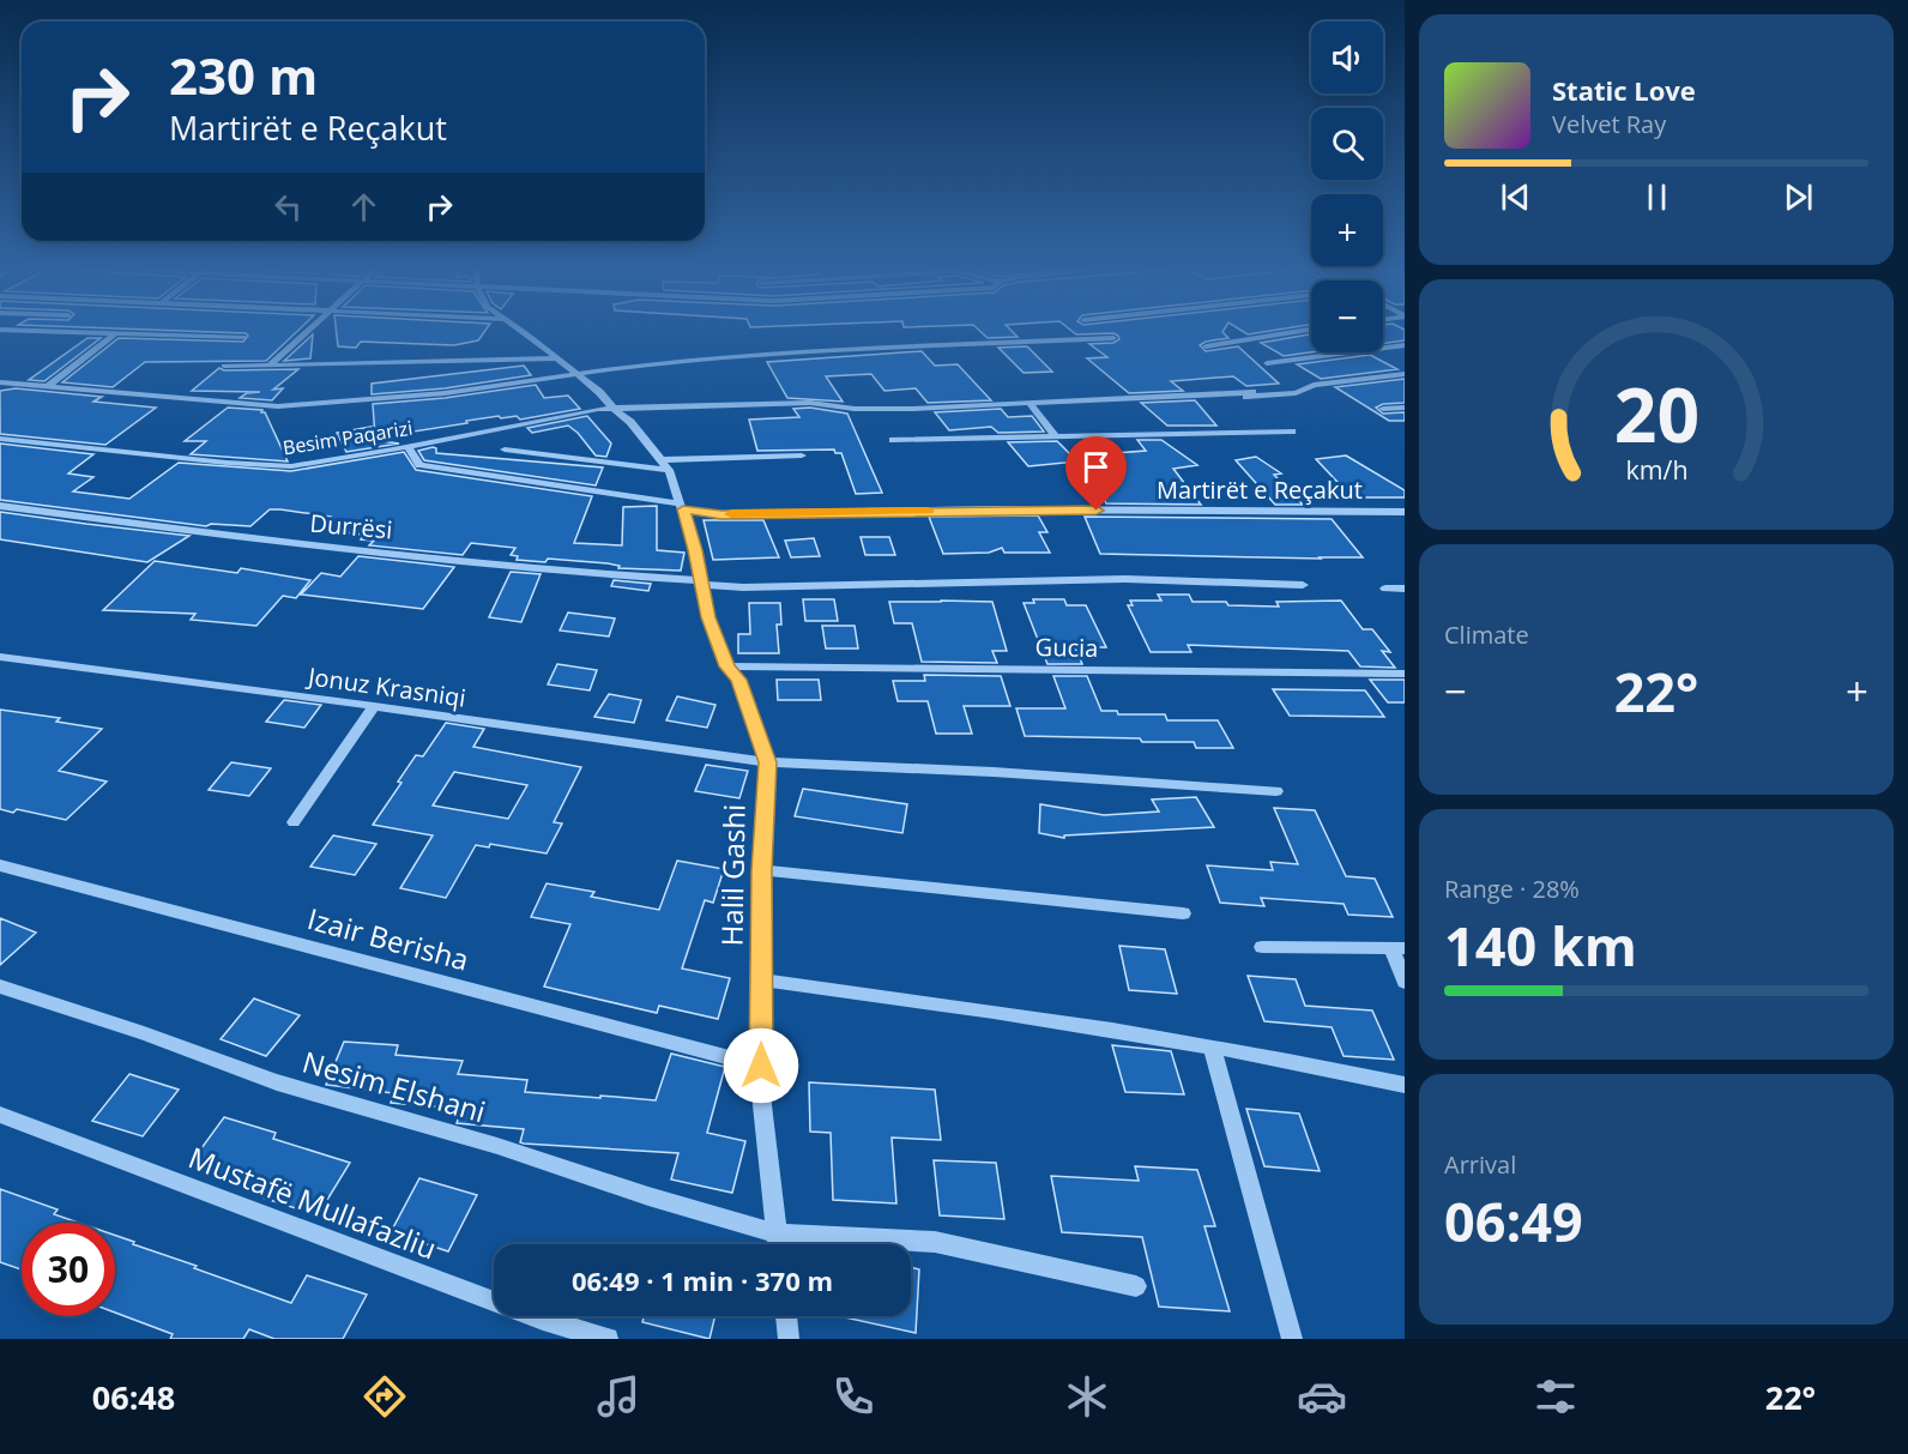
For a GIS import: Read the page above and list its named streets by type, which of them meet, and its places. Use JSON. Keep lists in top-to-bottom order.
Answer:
{
  "streets": {
    "street": [
      "Besim Paqarizi",
      "Martirët e Reçakut",
      "Durrësi",
      "Gucia",
      "Jonuz Krasniqi",
      "Halil Gashi",
      "Izair Berisha",
      "Nesim Elshani",
      "Mustafë Mullafazliu"
    ]
  },
  "crossings": [
    ["Besim Paqarizi", "Martirët e Reçakut"],
    ["Martirët e Reçakut", "Halil Gashi"],
    ["Durrësi", "Halil Gashi"],
    ["Gucia", "Halil Gashi"],
    ["Jonuz Krasniqi", "Halil Gashi"],
    ["Halil Gashi", "Izair Berisha"],
    ["Halil Gashi", "Nesim Elshani"]
  ],
  "page": {
    "map_buttons": ["+", "−"],
    "turn": ["230 m", "Martirët e Reçakut"],
    "song": ["Static Love", "Velvet Ray"],
    "tile": [
      "Climate",
      ["Range · 28%", "140 km"],
      ["Arrival", "06:49"]
    ],
    "heat": ["−", "22°", "+"],
    "limit": "30",
    "trip": "06:49 · 1 min · 370 m",
    "tabs": ["06:48", "22°"],
    "gauge": ["20", "km/h"]
  }
}
